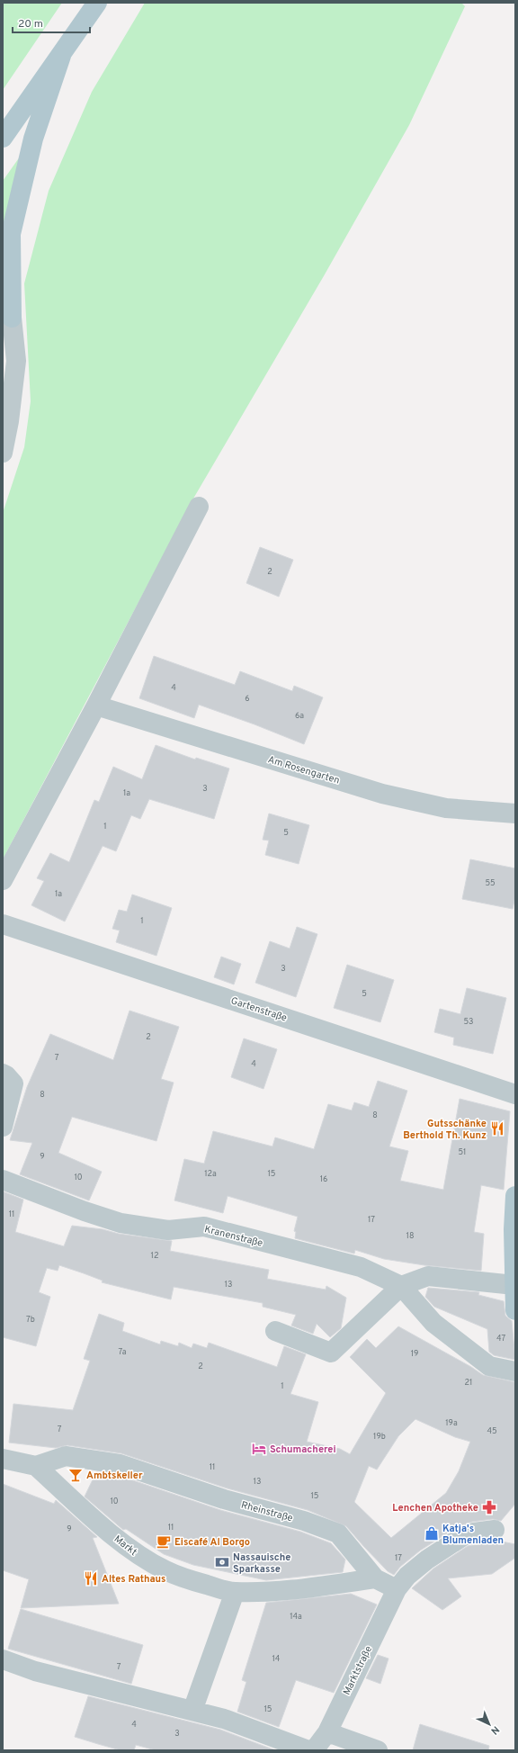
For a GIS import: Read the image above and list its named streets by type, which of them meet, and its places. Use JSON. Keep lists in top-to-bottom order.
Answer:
{
  "streets": {
    "street": [
      "Am Rosengarten",
      "Gartenstraße",
      "Kranenstraße",
      "Rheinstraße",
      "Markt",
      "Marktstraße"
    ]
  },
  "crossings": [
    ["Rheinstraße", "Markt"],
    ["Rheinstraße", "Marktstraße"]
  ],
  "places": {
    "restaurant": ["Gutsschänke Berthold Th. Kunz", "Altes Rathaus"],
    "hotel": ["Schumacherei"],
    "bar": ["Ambtskeller"],
    "pharmacy": ["Lenchen Apotheke"],
    "shop": ["Katja's Blumenladen"],
    "cafe": ["Eiscafé Al Borgo"],
    "bank": ["Nassauische Sparkasse"]
  },
  "house_numbers": [
    "2",
    "4",
    "6",
    "6a",
    "3",
    "1a",
    "1",
    "5",
    "55",
    "1a",
    "1",
    "3",
    "5",
    "53",
    "2",
    "7",
    "4",
    "8",
    "8",
    "51",
    "9",
    "12a",
    "15",
    "10",
    "16",
    "11",
    "17",
    "18",
    "12",
    "13",
    "7b",
    "47",
    "7a",
    "19",
    "2",
    "21",
    "1",
    "19a",
    "7",
    "45",
    "19b",
    "11",
    "13",
    "15",
    "10",
    "11",
    "9",
    "17",
    "14a",
    "14",
    "7",
    "15",
    "4",
    "3"
  ],
  "scale_bar": "20 m",
  "north": "bottom right"
}
